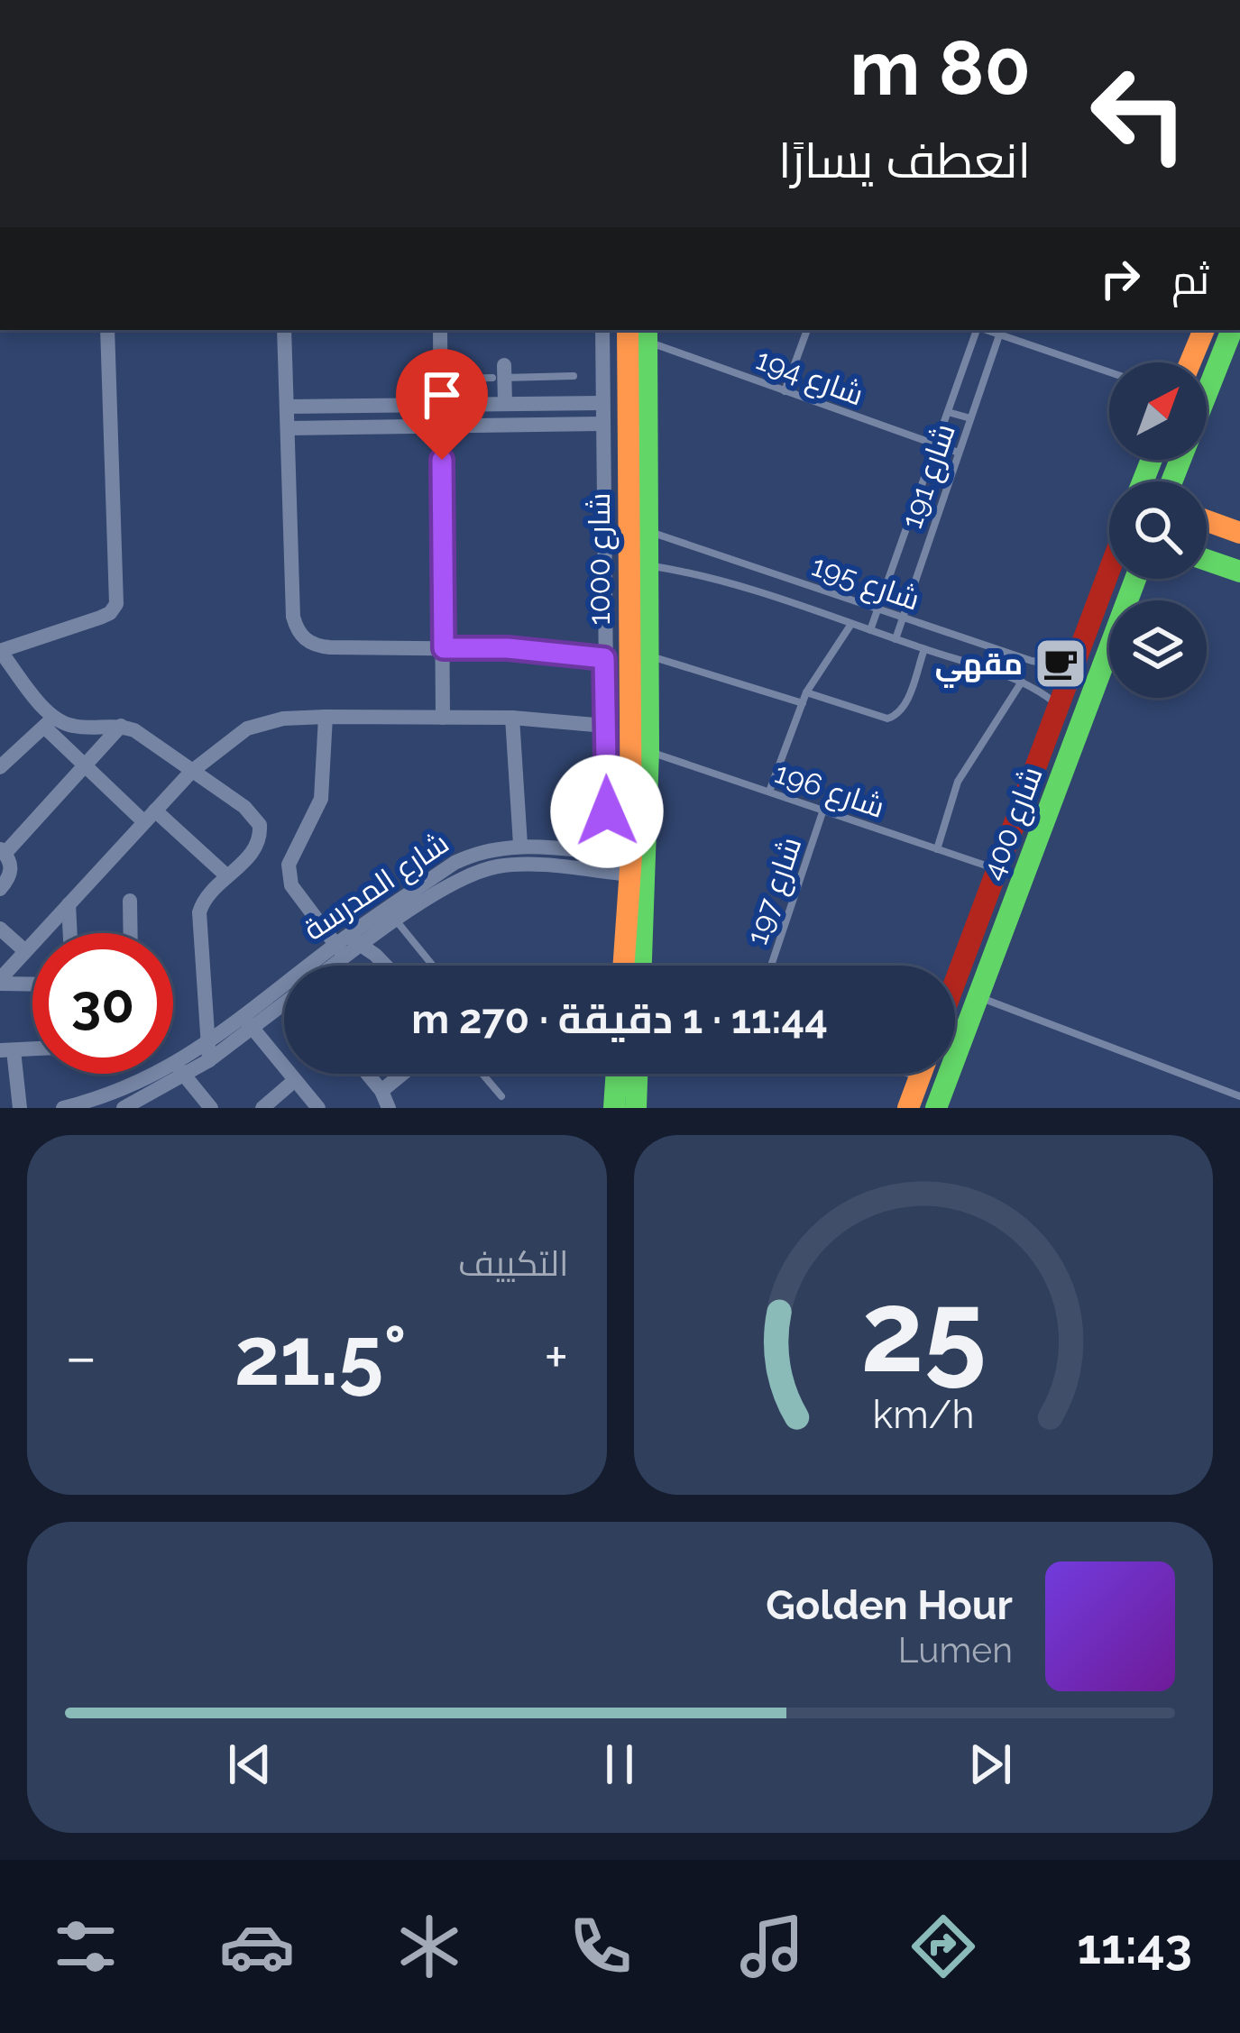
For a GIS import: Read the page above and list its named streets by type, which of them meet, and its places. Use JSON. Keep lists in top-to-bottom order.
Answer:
{
  "streets": {
    "street": ["شارع 1000", "شارع 400", "شارع المدرسة"],
    "lane": [
      "شارع 194",
      "شارع 191",
      "شارع 195",
      "شارع 196",
      "شارع 197"
    ]
  },
  "crossings": [
    ["شارع 194", "شارع 191"],
    ["شارع 194", "شارع 1000"],
    ["شارع 191", "شارع 195"],
    ["شارع 1000", "شارع 195"],
    ["شارع 1000", "شارع 196"],
    ["شارع 1000", "شارع المدرسة"],
    ["شارع 195", "شارع 400"],
    ["شارع 196", "شارع 400"],
    ["شارع 196", "شارع 197"]
  ],
  "places": {
    "cafe": ["مقهي"]
  },
  "north": "top right",
  "page": {
    "turn": ["80 m", "انعطف يسارًا"],
    "then": "ثم",
    "limit": "30",
    "trip": "11:44 · 1 دقيقة · 270 m",
    "tile": "التكييف",
    "heat": ["−", "21.5°", "+"],
    "song": ["Golden Hour", "Lumen"],
    "tabs": "11:43",
    "gauge": ["25", "km/h"]
  }
}
